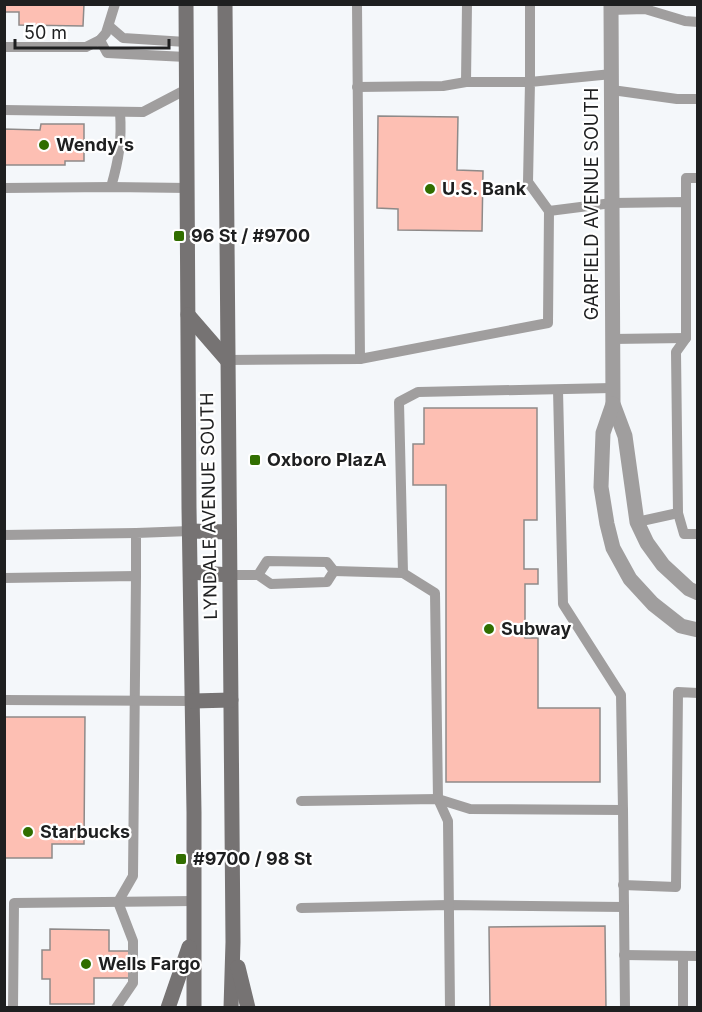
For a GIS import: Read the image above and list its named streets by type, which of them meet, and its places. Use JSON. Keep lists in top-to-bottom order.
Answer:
{
  "streets": {
    "main road": ["LYNDALE AVENUE SOUTH"],
    "street": ["GARFIELD AVENUE SOUTH"]
  },
  "places": {
    "other": [
      "Wendy's",
      "U.S. Bank",
      "Subway",
      "Starbucks",
      "Wells Fargo"
    ],
    "transit": ["96 St / #9700", "Oxboro PlazA", "#9700 / 98 St"]
  },
  "scale_bar": "50 m"
}
